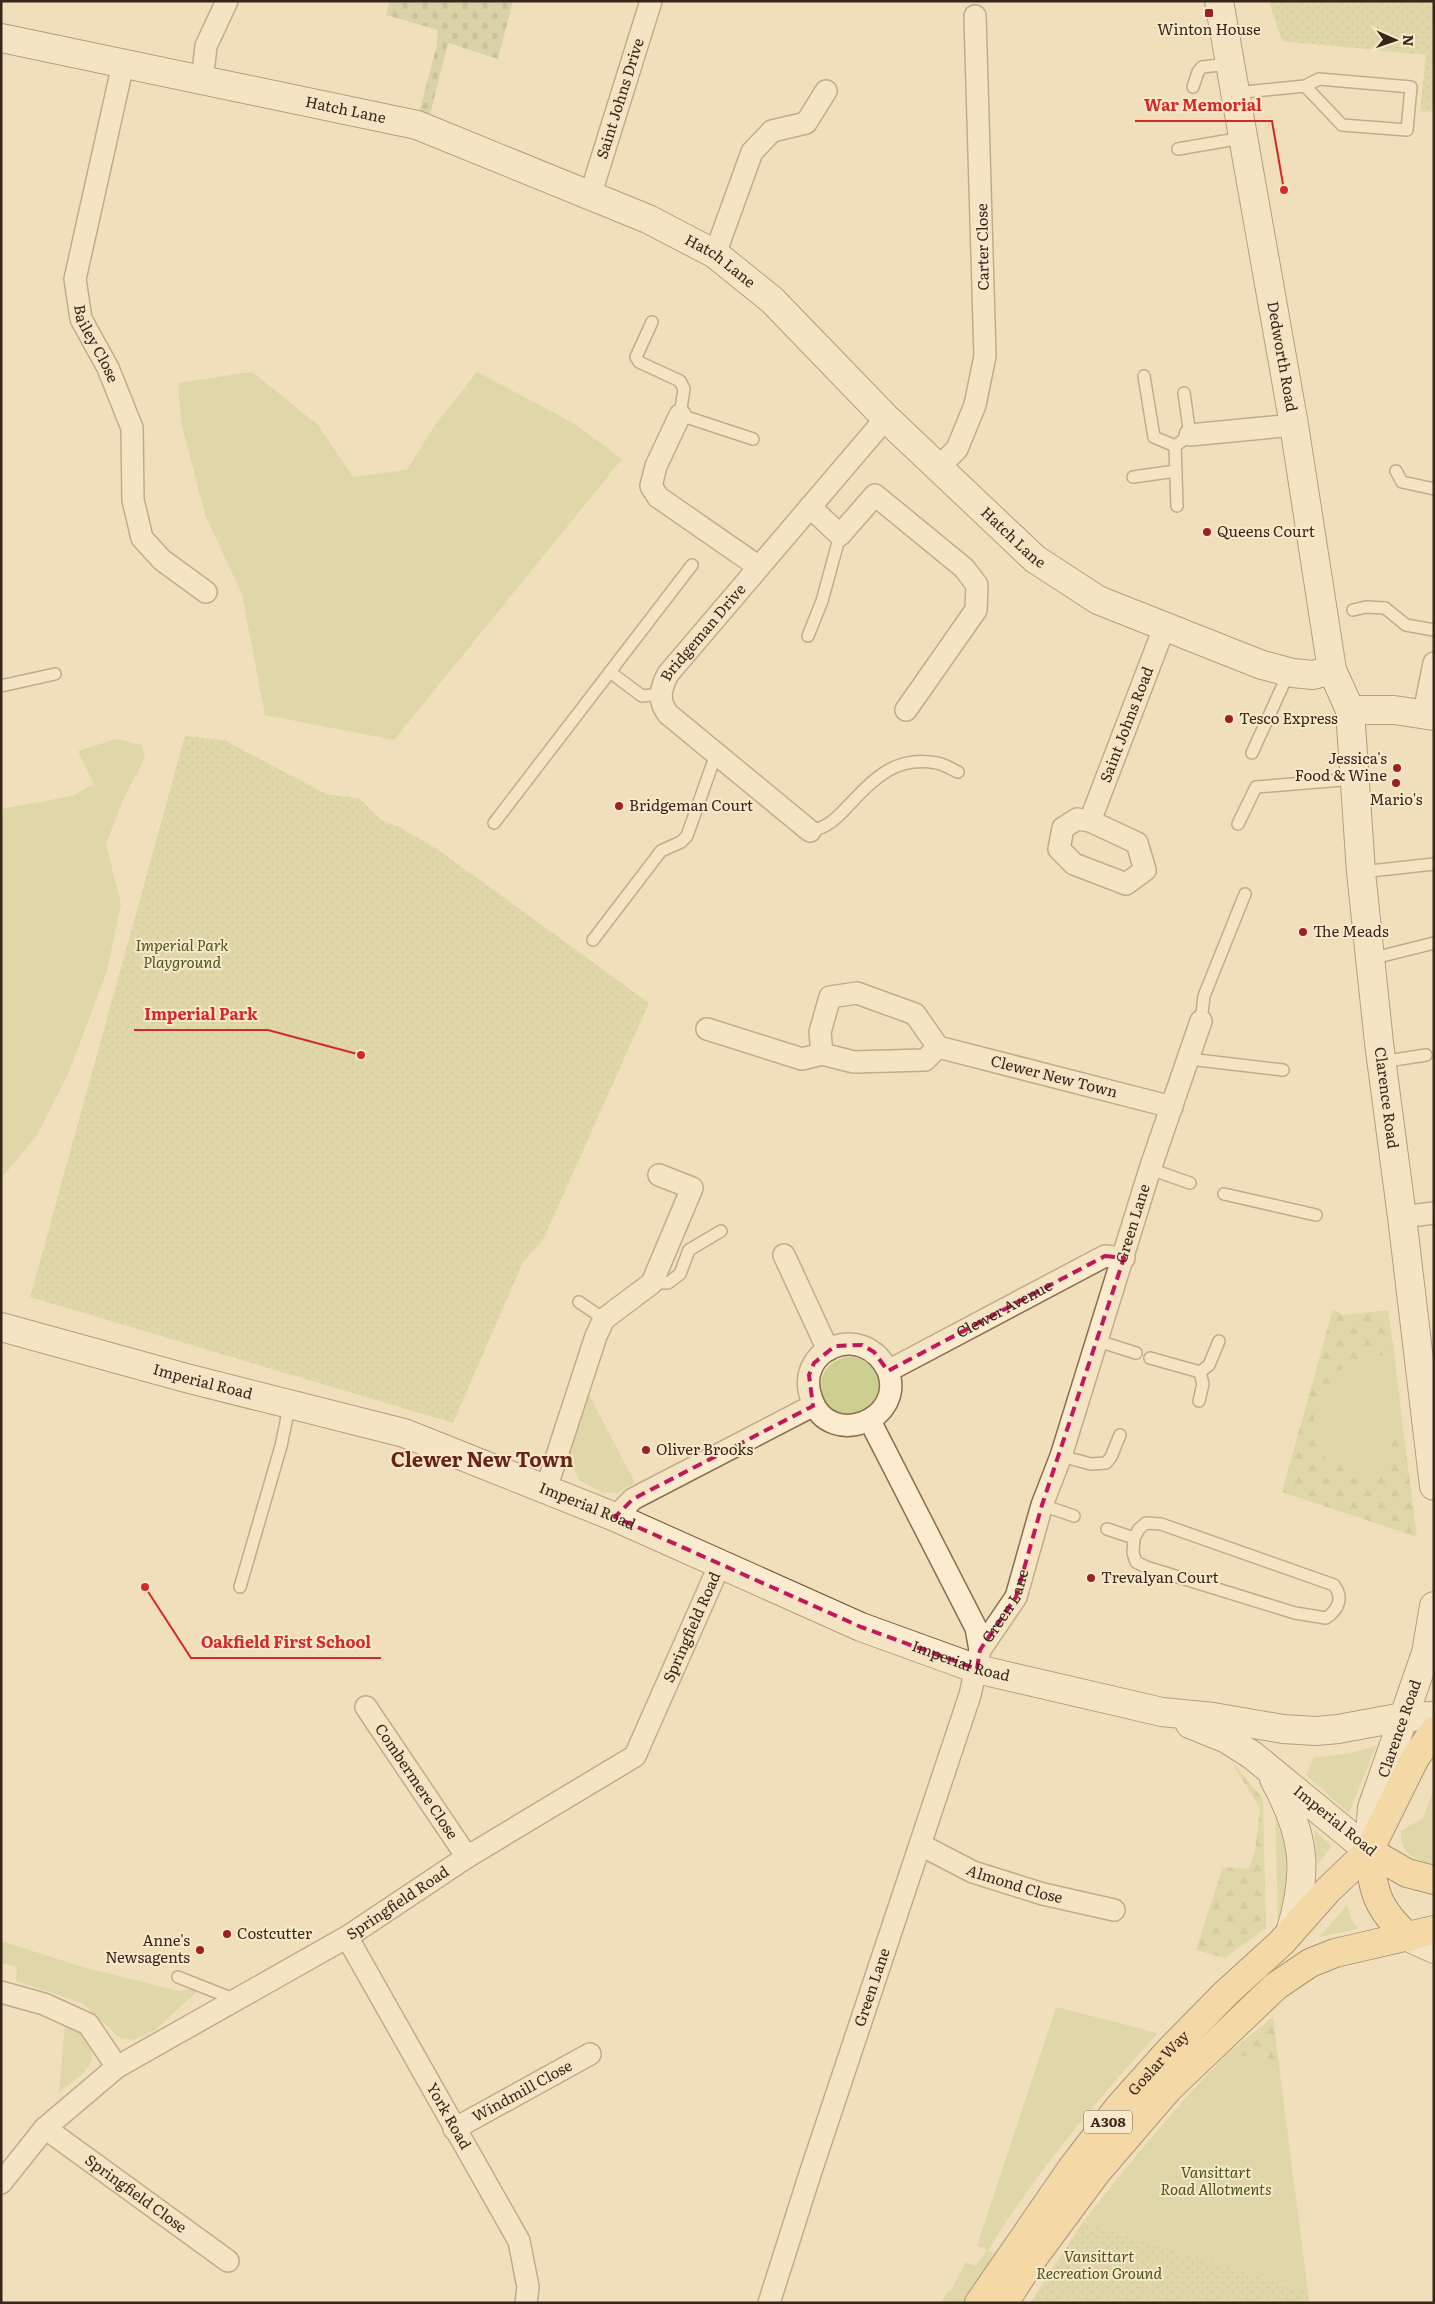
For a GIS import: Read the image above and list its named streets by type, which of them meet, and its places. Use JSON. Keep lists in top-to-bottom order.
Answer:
{
  "streets": {
    "main road": [
      "Hatch Lane",
      "Dedworth Road",
      "Clarence Road",
      "Imperial Road",
      "Goslar Way",
      "A308"
    ],
    "street": [
      "Saint Johns Drive",
      "Carter Close",
      "Bailey Close",
      "Bridgeman Drive",
      "Saint Johns Road",
      "Clewer New Town",
      "Green Lane",
      "Clewer Avenue",
      "Springfield Road",
      "Combermere Close",
      "Almond Close",
      "Windmill Close",
      "York Road",
      "Springfield Close"
    ]
  },
  "crossings": [
    ["Saint Johns Drive", "Hatch Lane"],
    ["Hatch Lane", "Carter Close"],
    ["Hatch Lane", "Bailey Close"],
    ["Hatch Lane", "Dedworth Road"],
    ["Hatch Lane", "Bridgeman Drive"],
    ["Hatch Lane", "Saint Johns Road"],
    ["Dedworth Road", "Clarence Road"],
    ["Clewer New Town", "Green Lane"],
    ["Clarence Road", "Imperial Road"],
    ["Clarence Road", "Goslar Way"],
    ["Green Lane", "Clewer Avenue"],
    ["Green Lane", "Imperial Road"],
    ["Green Lane", "Almond Close"],
    ["Imperial Road", "Springfield Road"],
    ["Imperial Road", "Goslar Way"],
    ["Springfield Road", "Combermere Close"],
    ["Springfield Road", "York Road"],
    ["Springfield Road", "Springfield Close"],
    ["Windmill Close", "York Road"]
  ],
  "districts": ["Clewer New Town"],
  "parks": ["Imperial Park Playground", "Vansittart Road Allotments", "Vansittart Recreation Ground"],
  "places": {
    "transit": ["Winton House"],
    "other": [
      "War Memorial",
      "Queens Court",
      "Tesco Express",
      "Jessica's Food & Wine",
      "Mario's",
      "Bridgeman Court",
      "The Meads",
      "Imperial Park",
      "Oliver Brooks",
      "Trevalyan Court",
      "Oakfield First School",
      "Costcutter",
      "Anne's Newsagents"
    ]
  },
  "north": "right"
}
